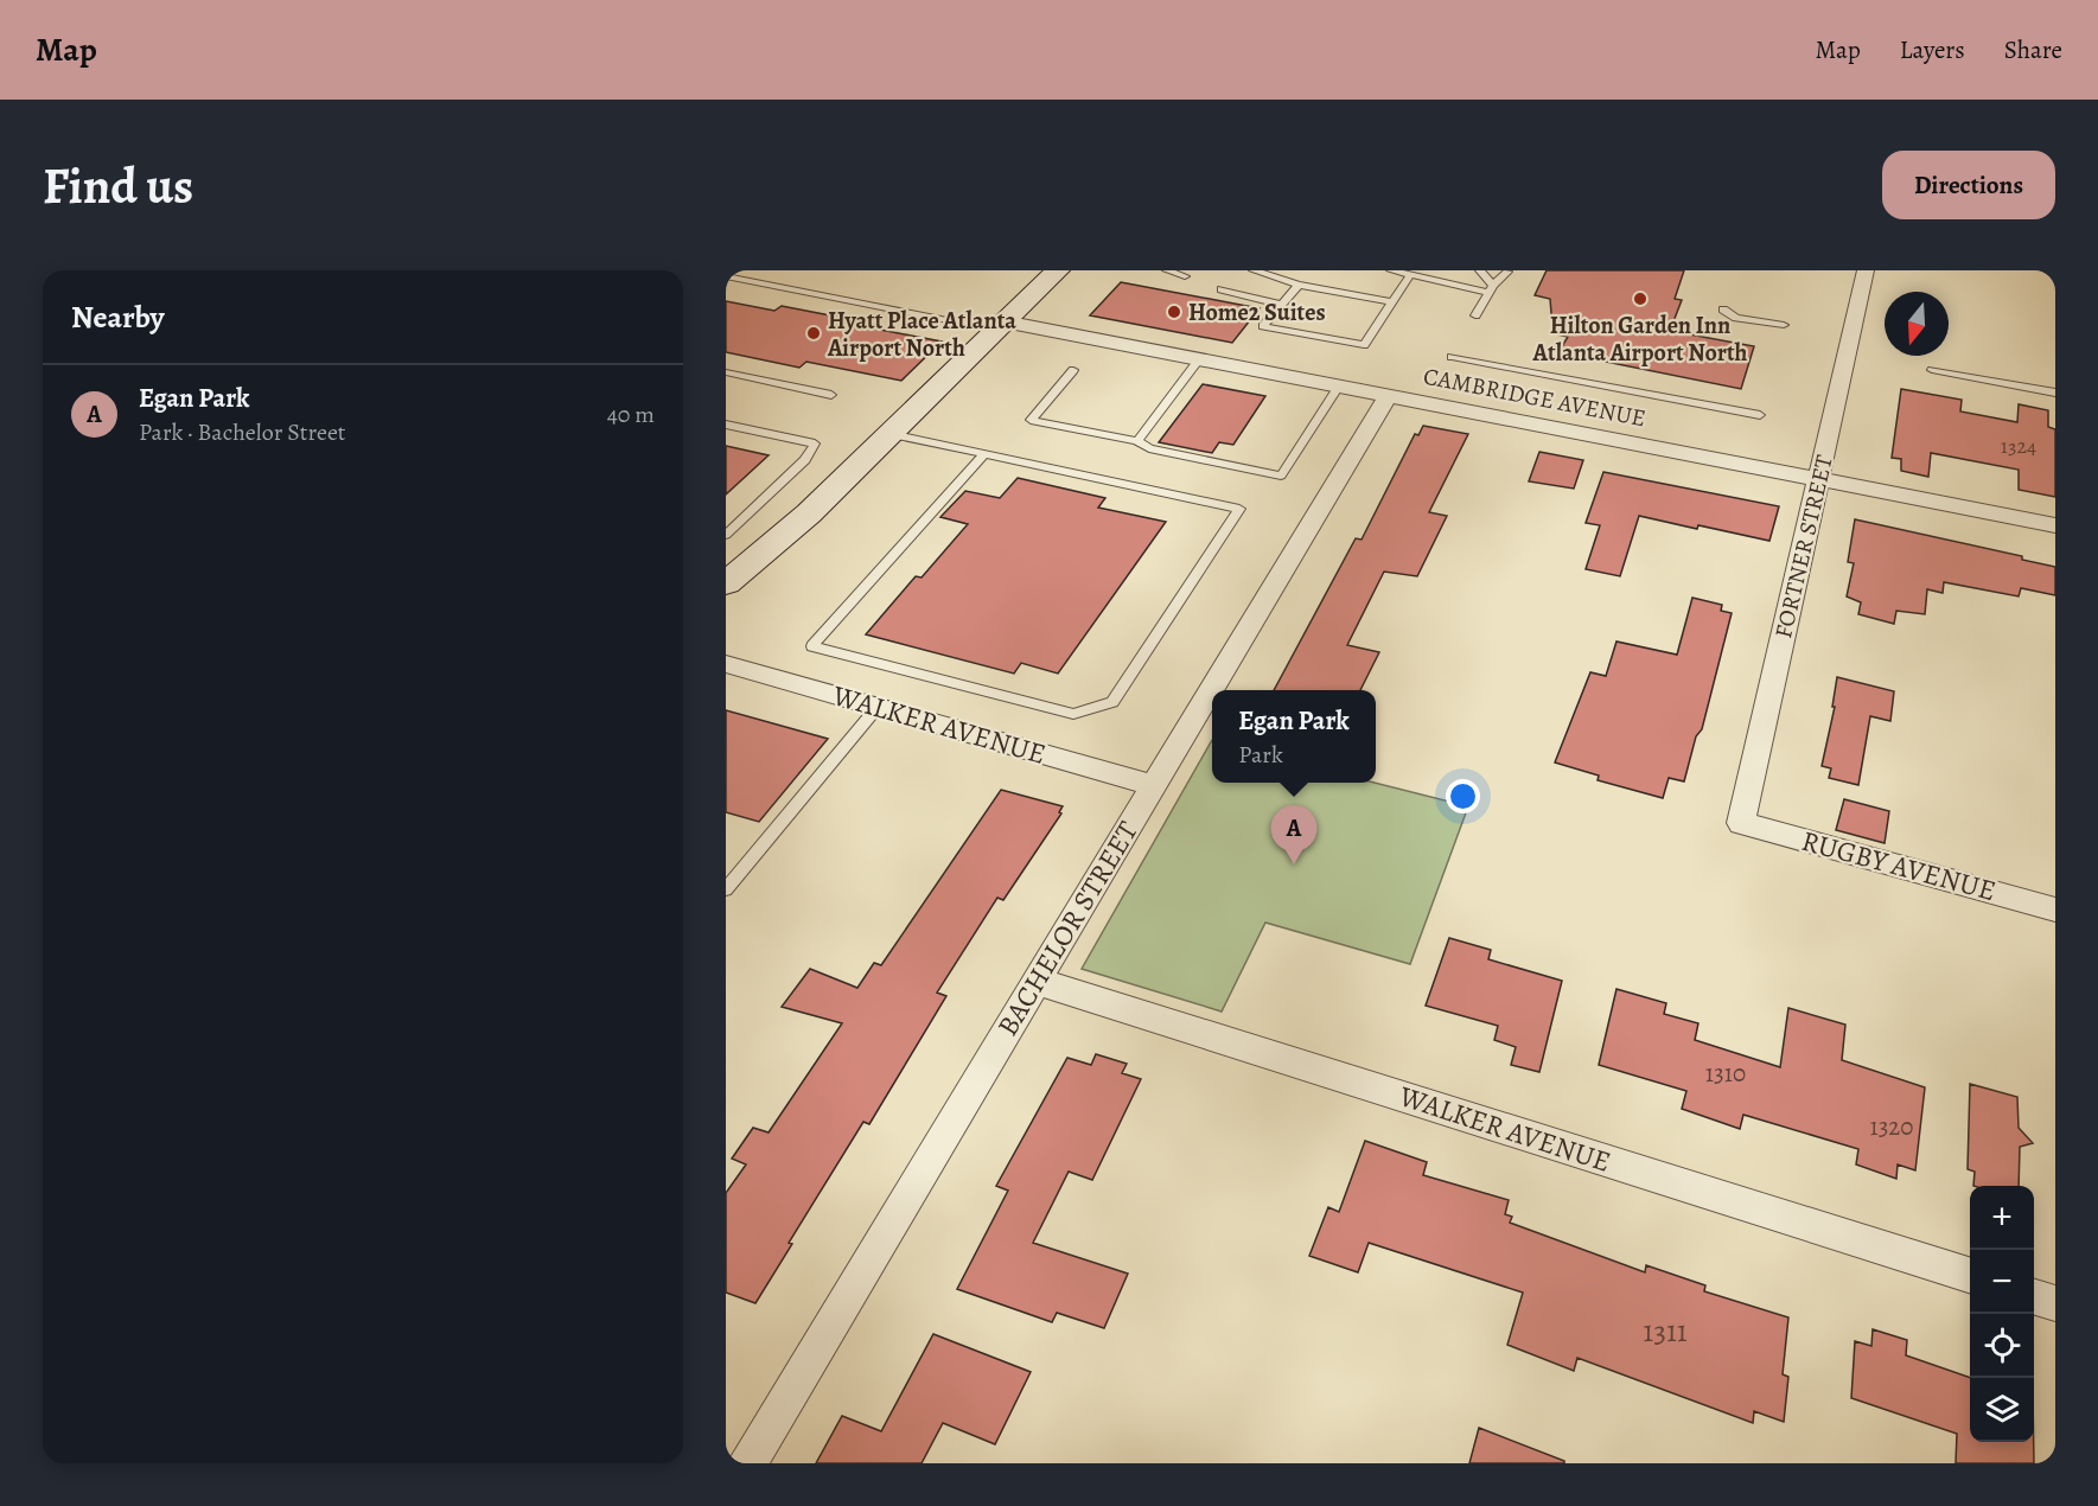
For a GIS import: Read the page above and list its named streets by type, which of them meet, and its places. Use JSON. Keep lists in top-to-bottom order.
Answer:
{
  "streets": {
    "street": [
      "CAMBRIDGE AVENUE",
      "FORTNER STREET",
      "WALKER AVENUE",
      "RUGBY AVENUE",
      "BACHELOR STREET"
    ]
  },
  "crossings": [
    ["CAMBRIDGE AVENUE", "FORTNER STREET"],
    ["CAMBRIDGE AVENUE", "BACHELOR STREET"],
    ["FORTNER STREET", "RUGBY AVENUE"],
    ["WALKER AVENUE", "BACHELOR STREET"]
  ],
  "places": ["Hilton Garden Inn Atlanta Airport North", "Home2 Suites", "Hyatt Place Atlanta Airport North"],
  "house_numbers": [
    "1324",
    "1310",
    "1320",
    "1311"
  ],
  "north": "bottom",
  "page": {
    "header": "Map",
    "nav": ["Map", "Layers", "Share"],
    "buttons": "Directions",
    "title": "Find us",
    "heading": "Nearby",
    "list": [
      {
        "mark": "A",
        "name": "Egan Park",
        "note": "Park · Bachelor Street",
        "value": "40 m"
      }
    ],
    "popup": ["Egan Park", "Park"],
    "pins": "A",
    "map_buttons": ["+", "−"]
  }
}
